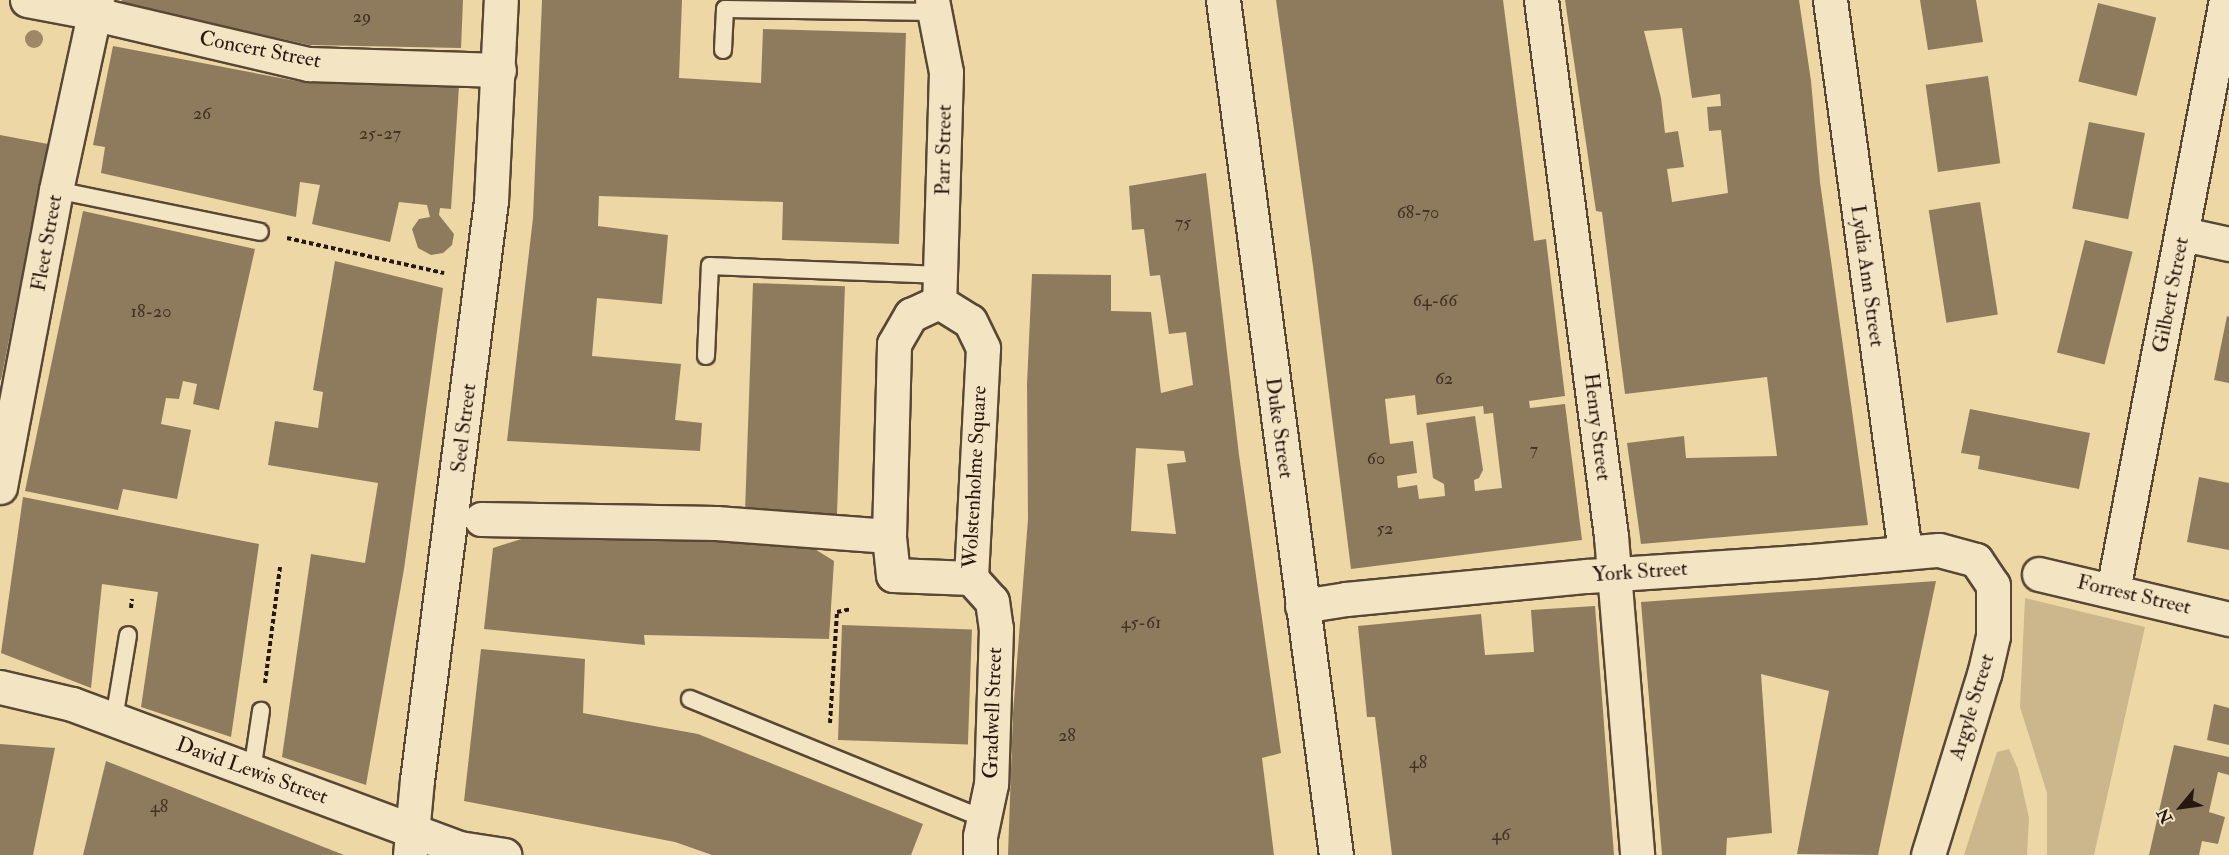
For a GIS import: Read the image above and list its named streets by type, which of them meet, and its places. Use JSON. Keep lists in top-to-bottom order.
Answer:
{
  "streets": {
    "street": [
      "Concert Street",
      "Parr Street",
      "Fleet Street",
      "Lydia Ann Street",
      "Gilbert Street",
      "Henry Street",
      "Seel Street",
      "Duke Street",
      "Wolstenholme Square",
      "York Street",
      "Forrest Street",
      "Argyle Street",
      "Gradwell Street",
      "David Lewis Street"
    ]
  },
  "crossings": [
    ["Concert Street", "Fleet Street"],
    ["Concert Street", "Seel Street"],
    ["Parr Street", "Wolstenholme Square"],
    ["Lydia Ann Street", "York Street"],
    ["Gilbert Street", "Forrest Street"],
    ["Henry Street", "York Street"],
    ["Seel Street", "David Lewis Street"],
    ["Duke Street", "York Street"],
    ["Wolstenholme Square", "Gradwell Street"],
    ["York Street", "Argyle Street"]
  ],
  "house_numbers": [
    "29",
    "26",
    "25-27",
    "68-70",
    "75",
    "64-66",
    "18-20",
    "62",
    "7",
    "60",
    "52",
    "45-61",
    "28",
    "48",
    "48",
    "46"
  ],
  "north": "bottom left"
}
